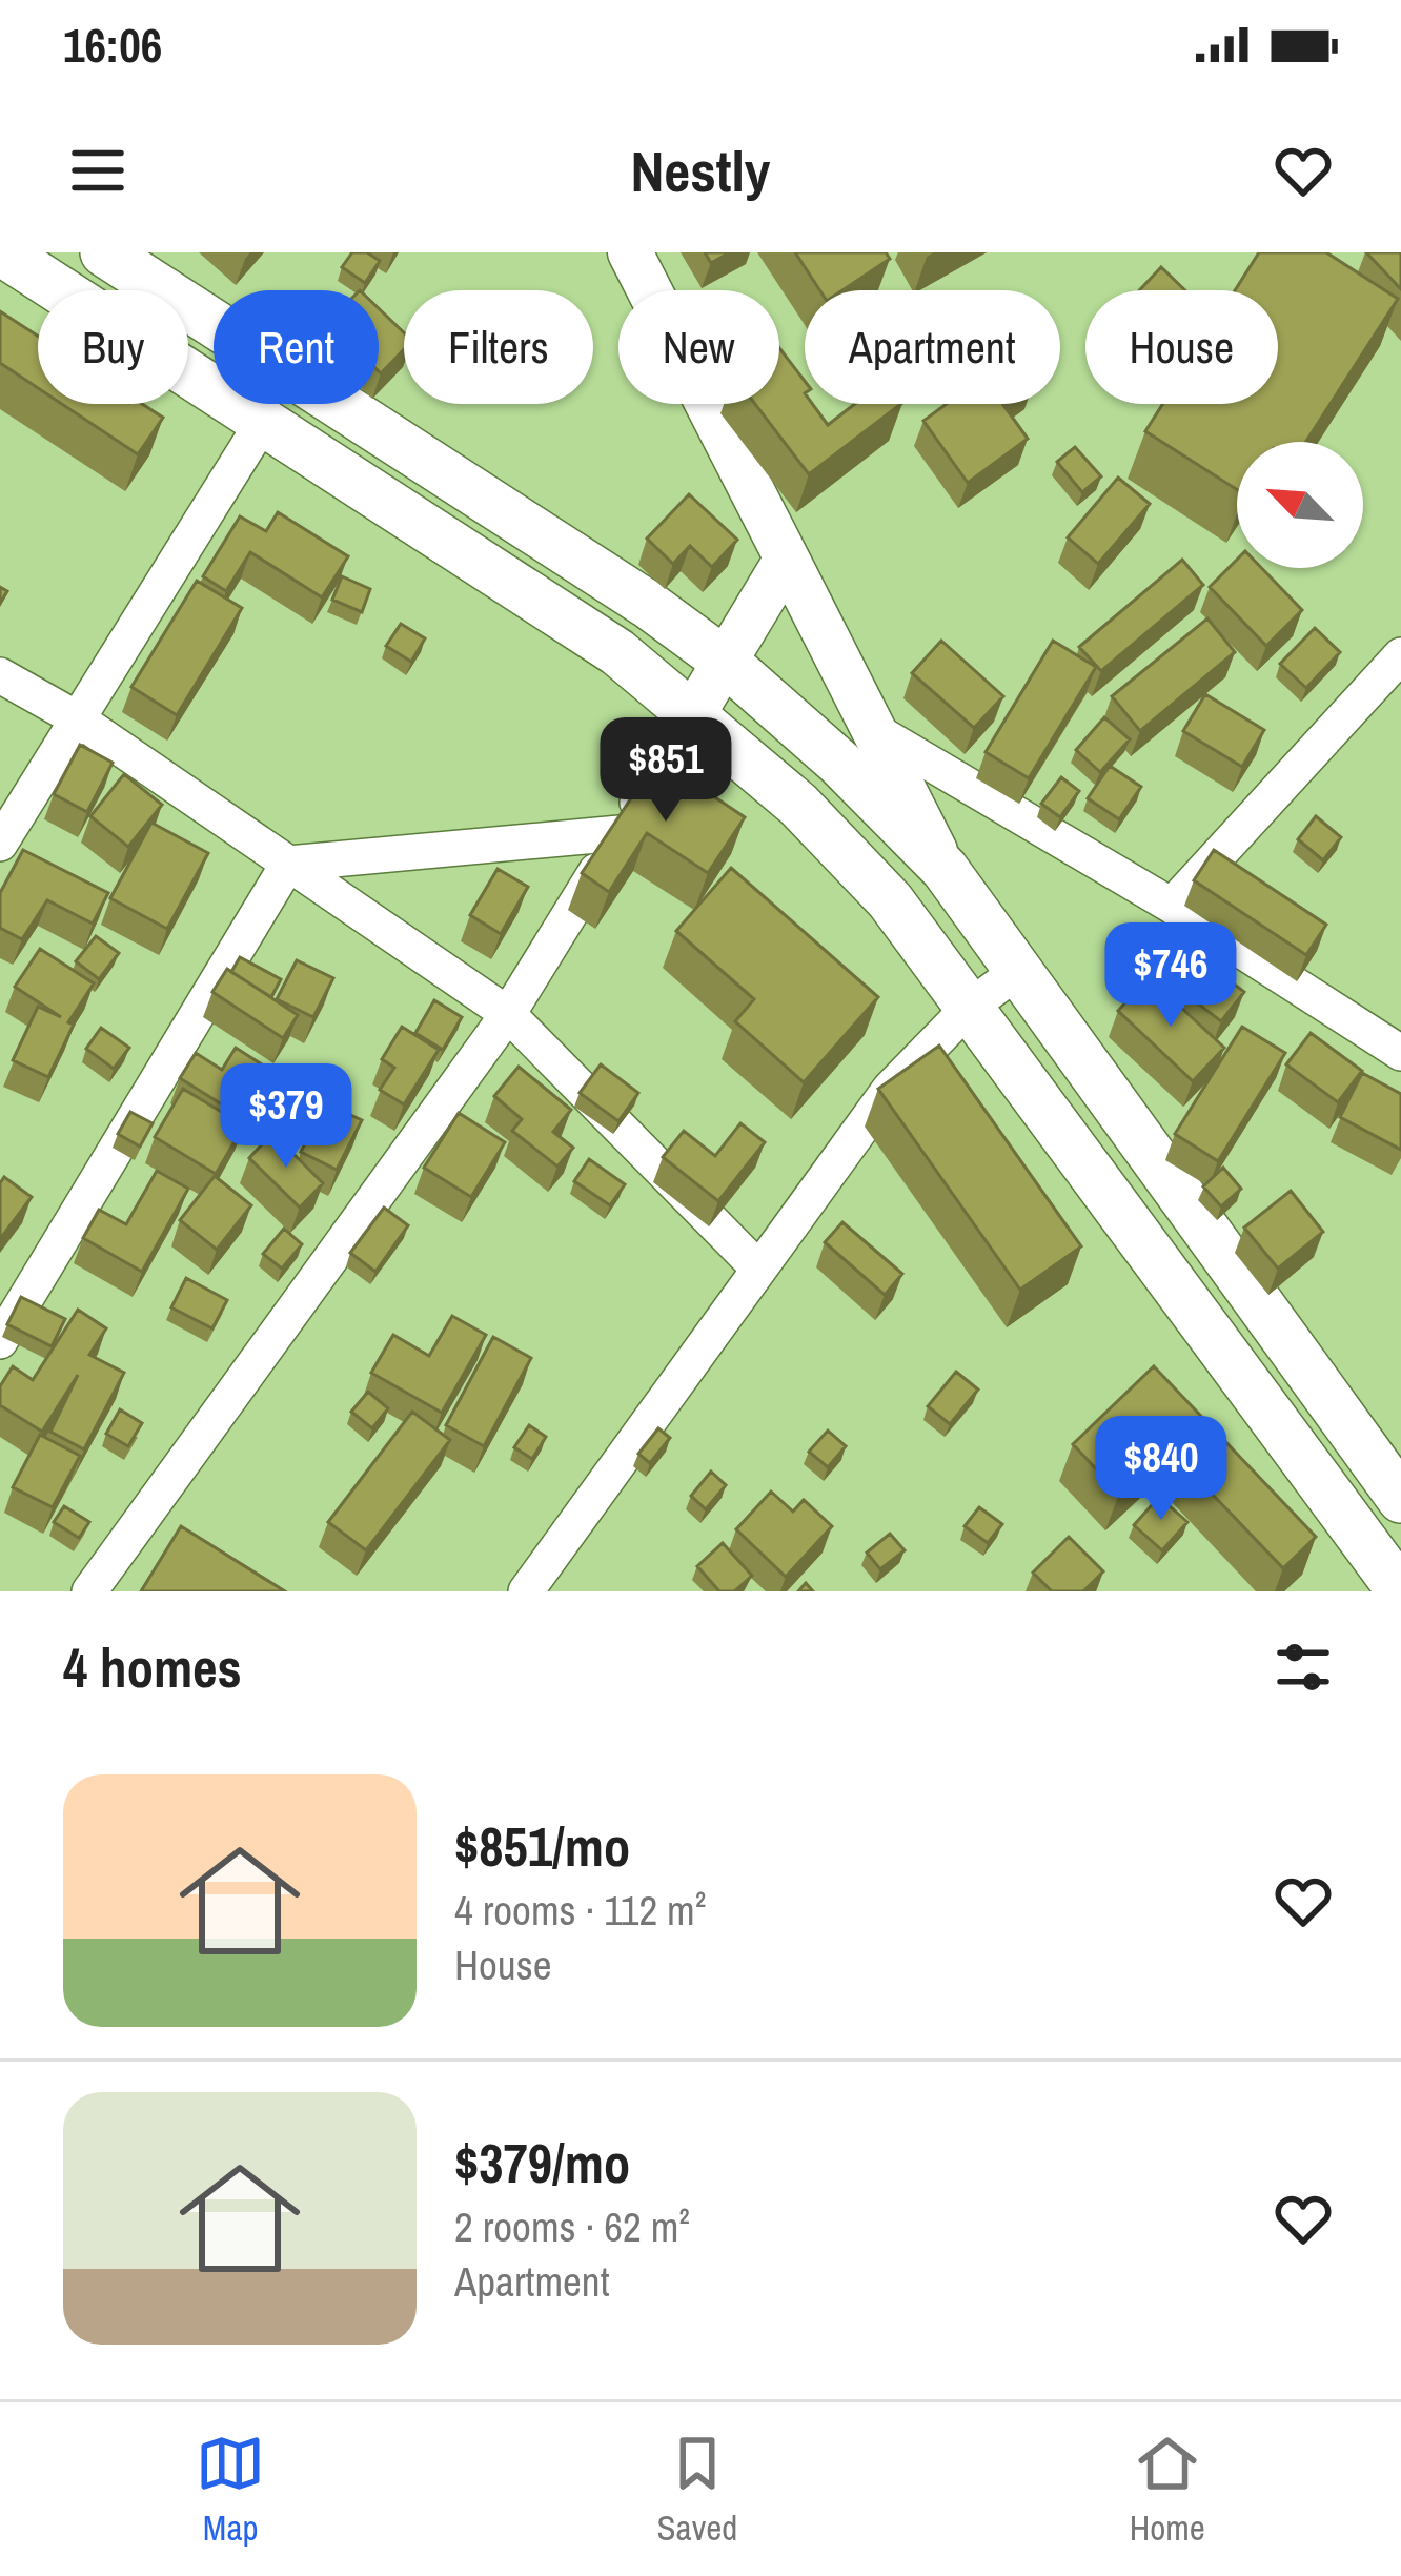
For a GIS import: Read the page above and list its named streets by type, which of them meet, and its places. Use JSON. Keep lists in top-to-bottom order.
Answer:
{
  "north": "top left",
  "page": {
    "status": "16:06",
    "header": "Nestly",
    "chip": [
      "Buy",
      "Rent",
      "Filters",
      "New",
      "Apartment",
      "House"
    ],
    "price": [
      "$851",
      "$746",
      "$379",
      "$840"
    ],
    "heading": "4 homes",
    "list": [
      {
        "name": "$851/mo",
        "note": "4 rooms · 112 m² · House"
      },
      {
        "name": "$379/mo",
        "note": "2 rooms · 62 m² · Apartment"
      }
    ],
    "tabs": ["Map", "Saved", "Home"]
  }
}
